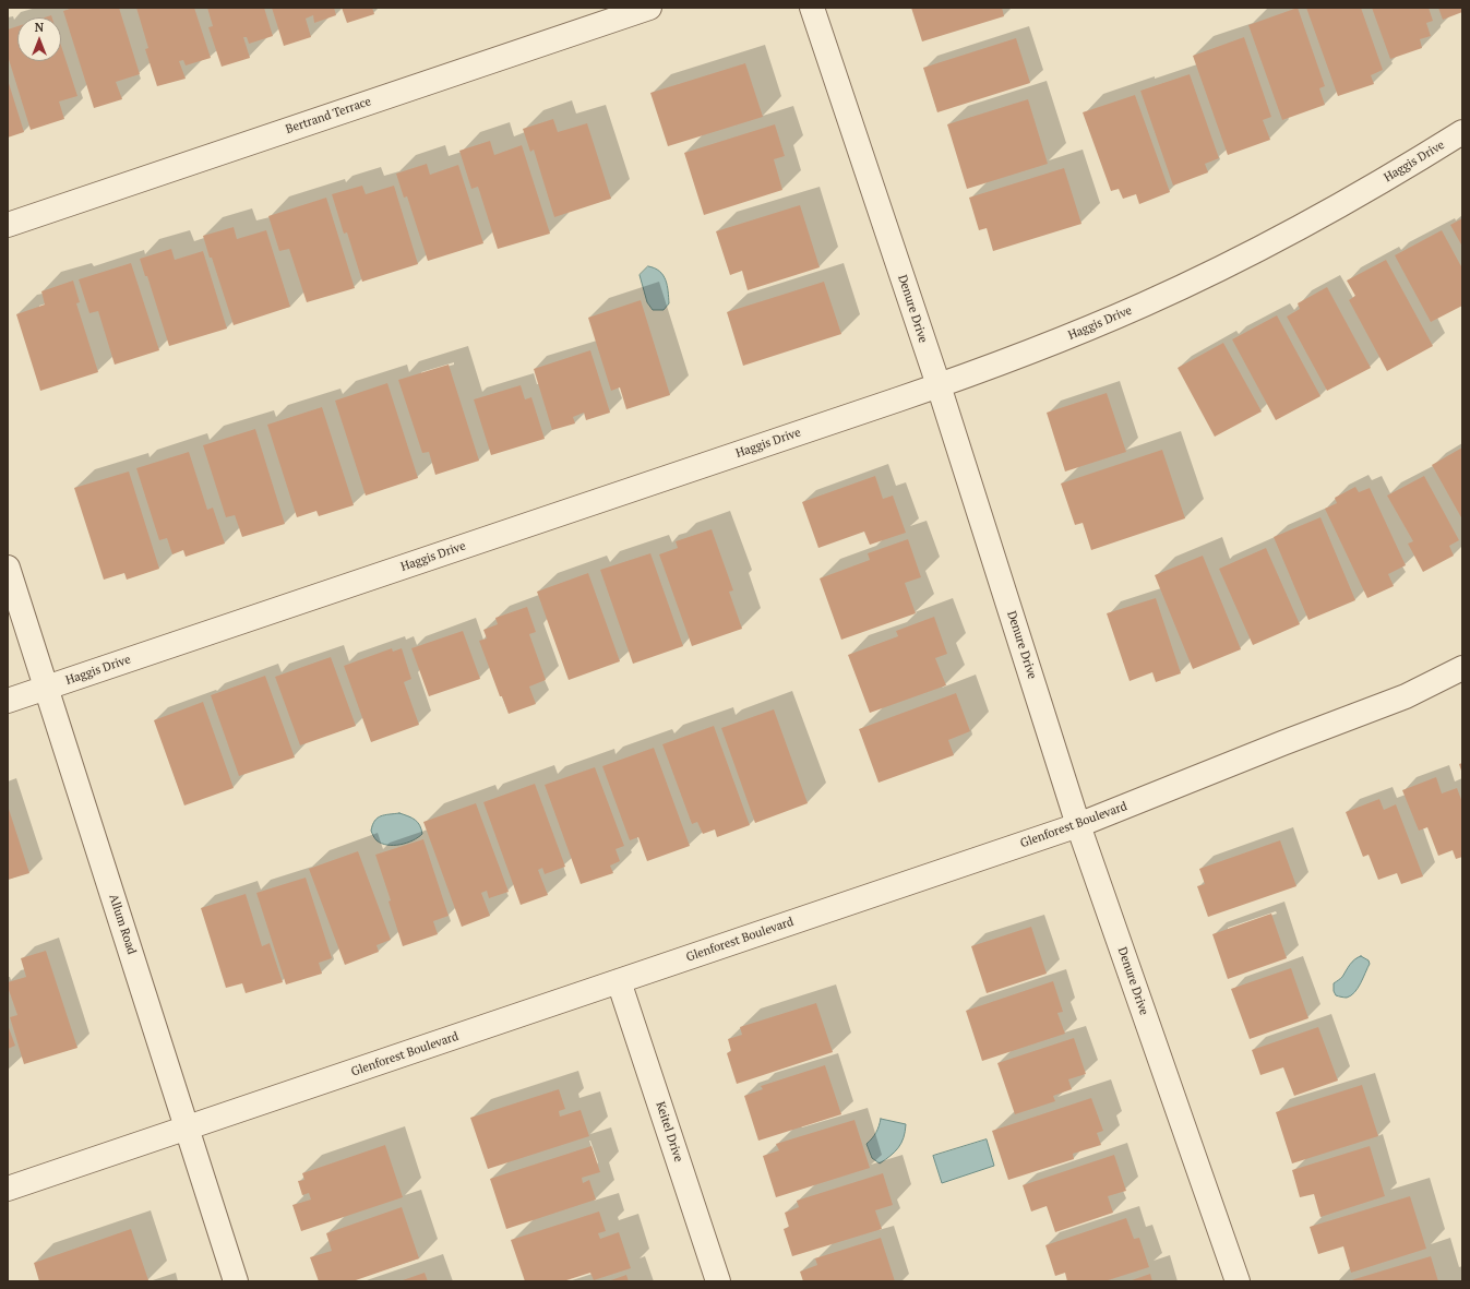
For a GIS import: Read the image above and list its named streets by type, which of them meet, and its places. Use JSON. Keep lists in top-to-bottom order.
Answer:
{
  "streets": {
    "street": [
      "Bertrand Terrace",
      "Haggis Drive",
      "Denure Drive",
      "Glenforest Boulevard",
      "Allum Road",
      "Keitel Drive"
    ]
  },
  "crossings": [
    ["Haggis Drive", "Denure Drive"],
    ["Haggis Drive", "Allum Road"],
    ["Denure Drive", "Glenforest Boulevard"],
    ["Glenforest Boulevard", "Allum Road"],
    ["Glenforest Boulevard", "Keitel Drive"]
  ],
  "north": "top"
}
